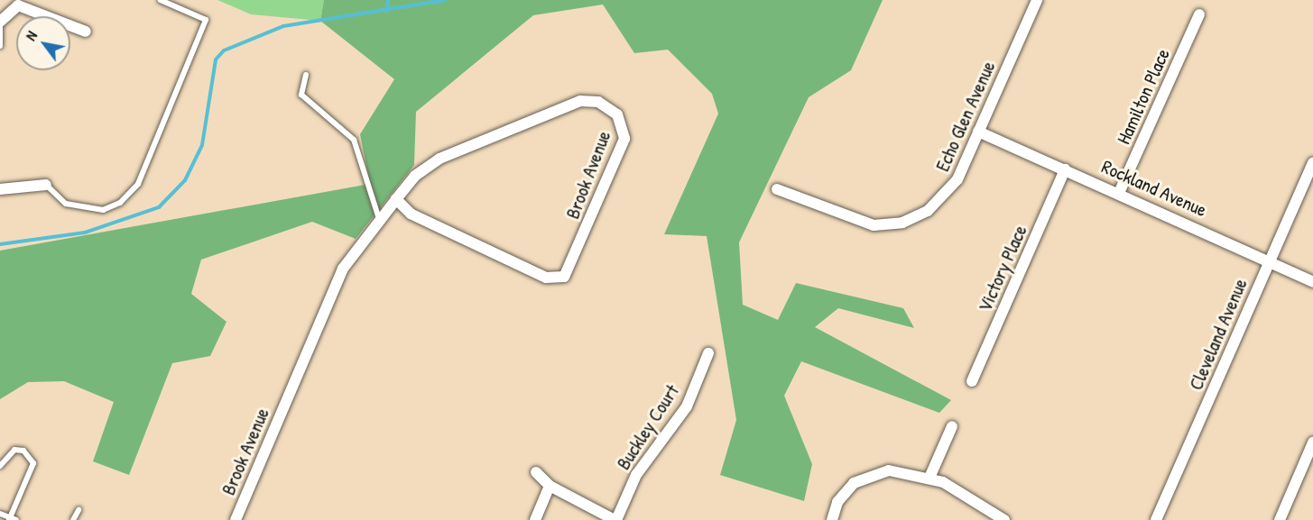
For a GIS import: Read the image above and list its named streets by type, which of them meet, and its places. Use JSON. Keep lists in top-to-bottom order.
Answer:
{
  "streets": {
    "street": [
      "Hamilton Place",
      "Echo Glen Avenue",
      "Brook Avenue",
      "Rockland Avenue",
      "Victory Place",
      "Cleveland Avenue",
      "Buckley Court"
    ]
  },
  "crossings": [
    ["Hamilton Place", "Rockland Avenue"],
    ["Echo Glen Avenue", "Rockland Avenue"],
    ["Rockland Avenue", "Victory Place"],
    ["Rockland Avenue", "Cleveland Avenue"]
  ],
  "north": "top left"
}
